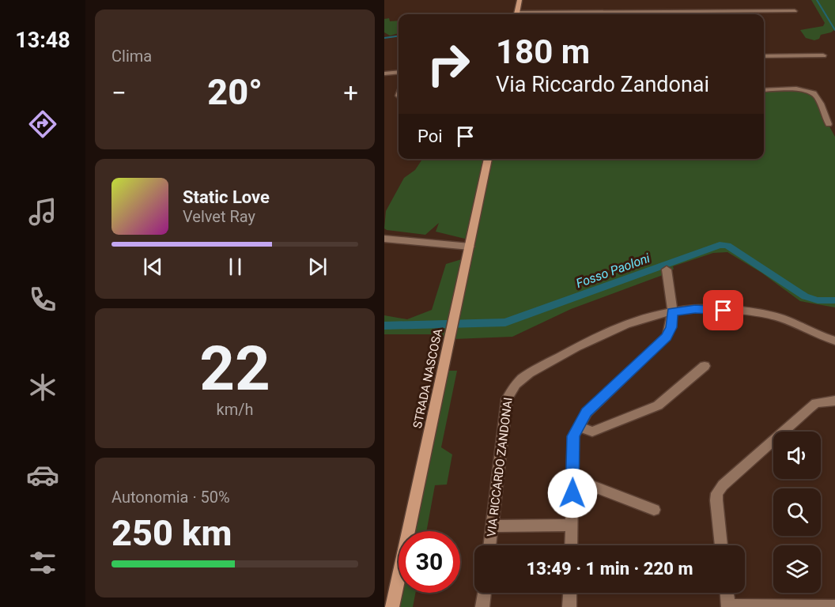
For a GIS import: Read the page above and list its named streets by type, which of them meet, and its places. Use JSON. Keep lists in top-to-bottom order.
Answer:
{
  "streets": {
    "street": ["STRADA NASCOSA", "VIA RICCARDO ZANDONAI"]
  },
  "water": ["Fosso Paoloni"],
  "page": {
    "tabs": "13:48",
    "tile": [
      "Clima",
      ["22", "km/h"],
      ["Autonomia · 50%", "250 km"]
    ],
    "turn": ["180 m", "Via Riccardo Zandonai"],
    "heat": ["−", "20°", "+"],
    "then": "Poi",
    "song": ["Static Love", "Velvet Ray"],
    "limit": "30",
    "trip": "13:49 · 1 min · 220 m"
  }
}
